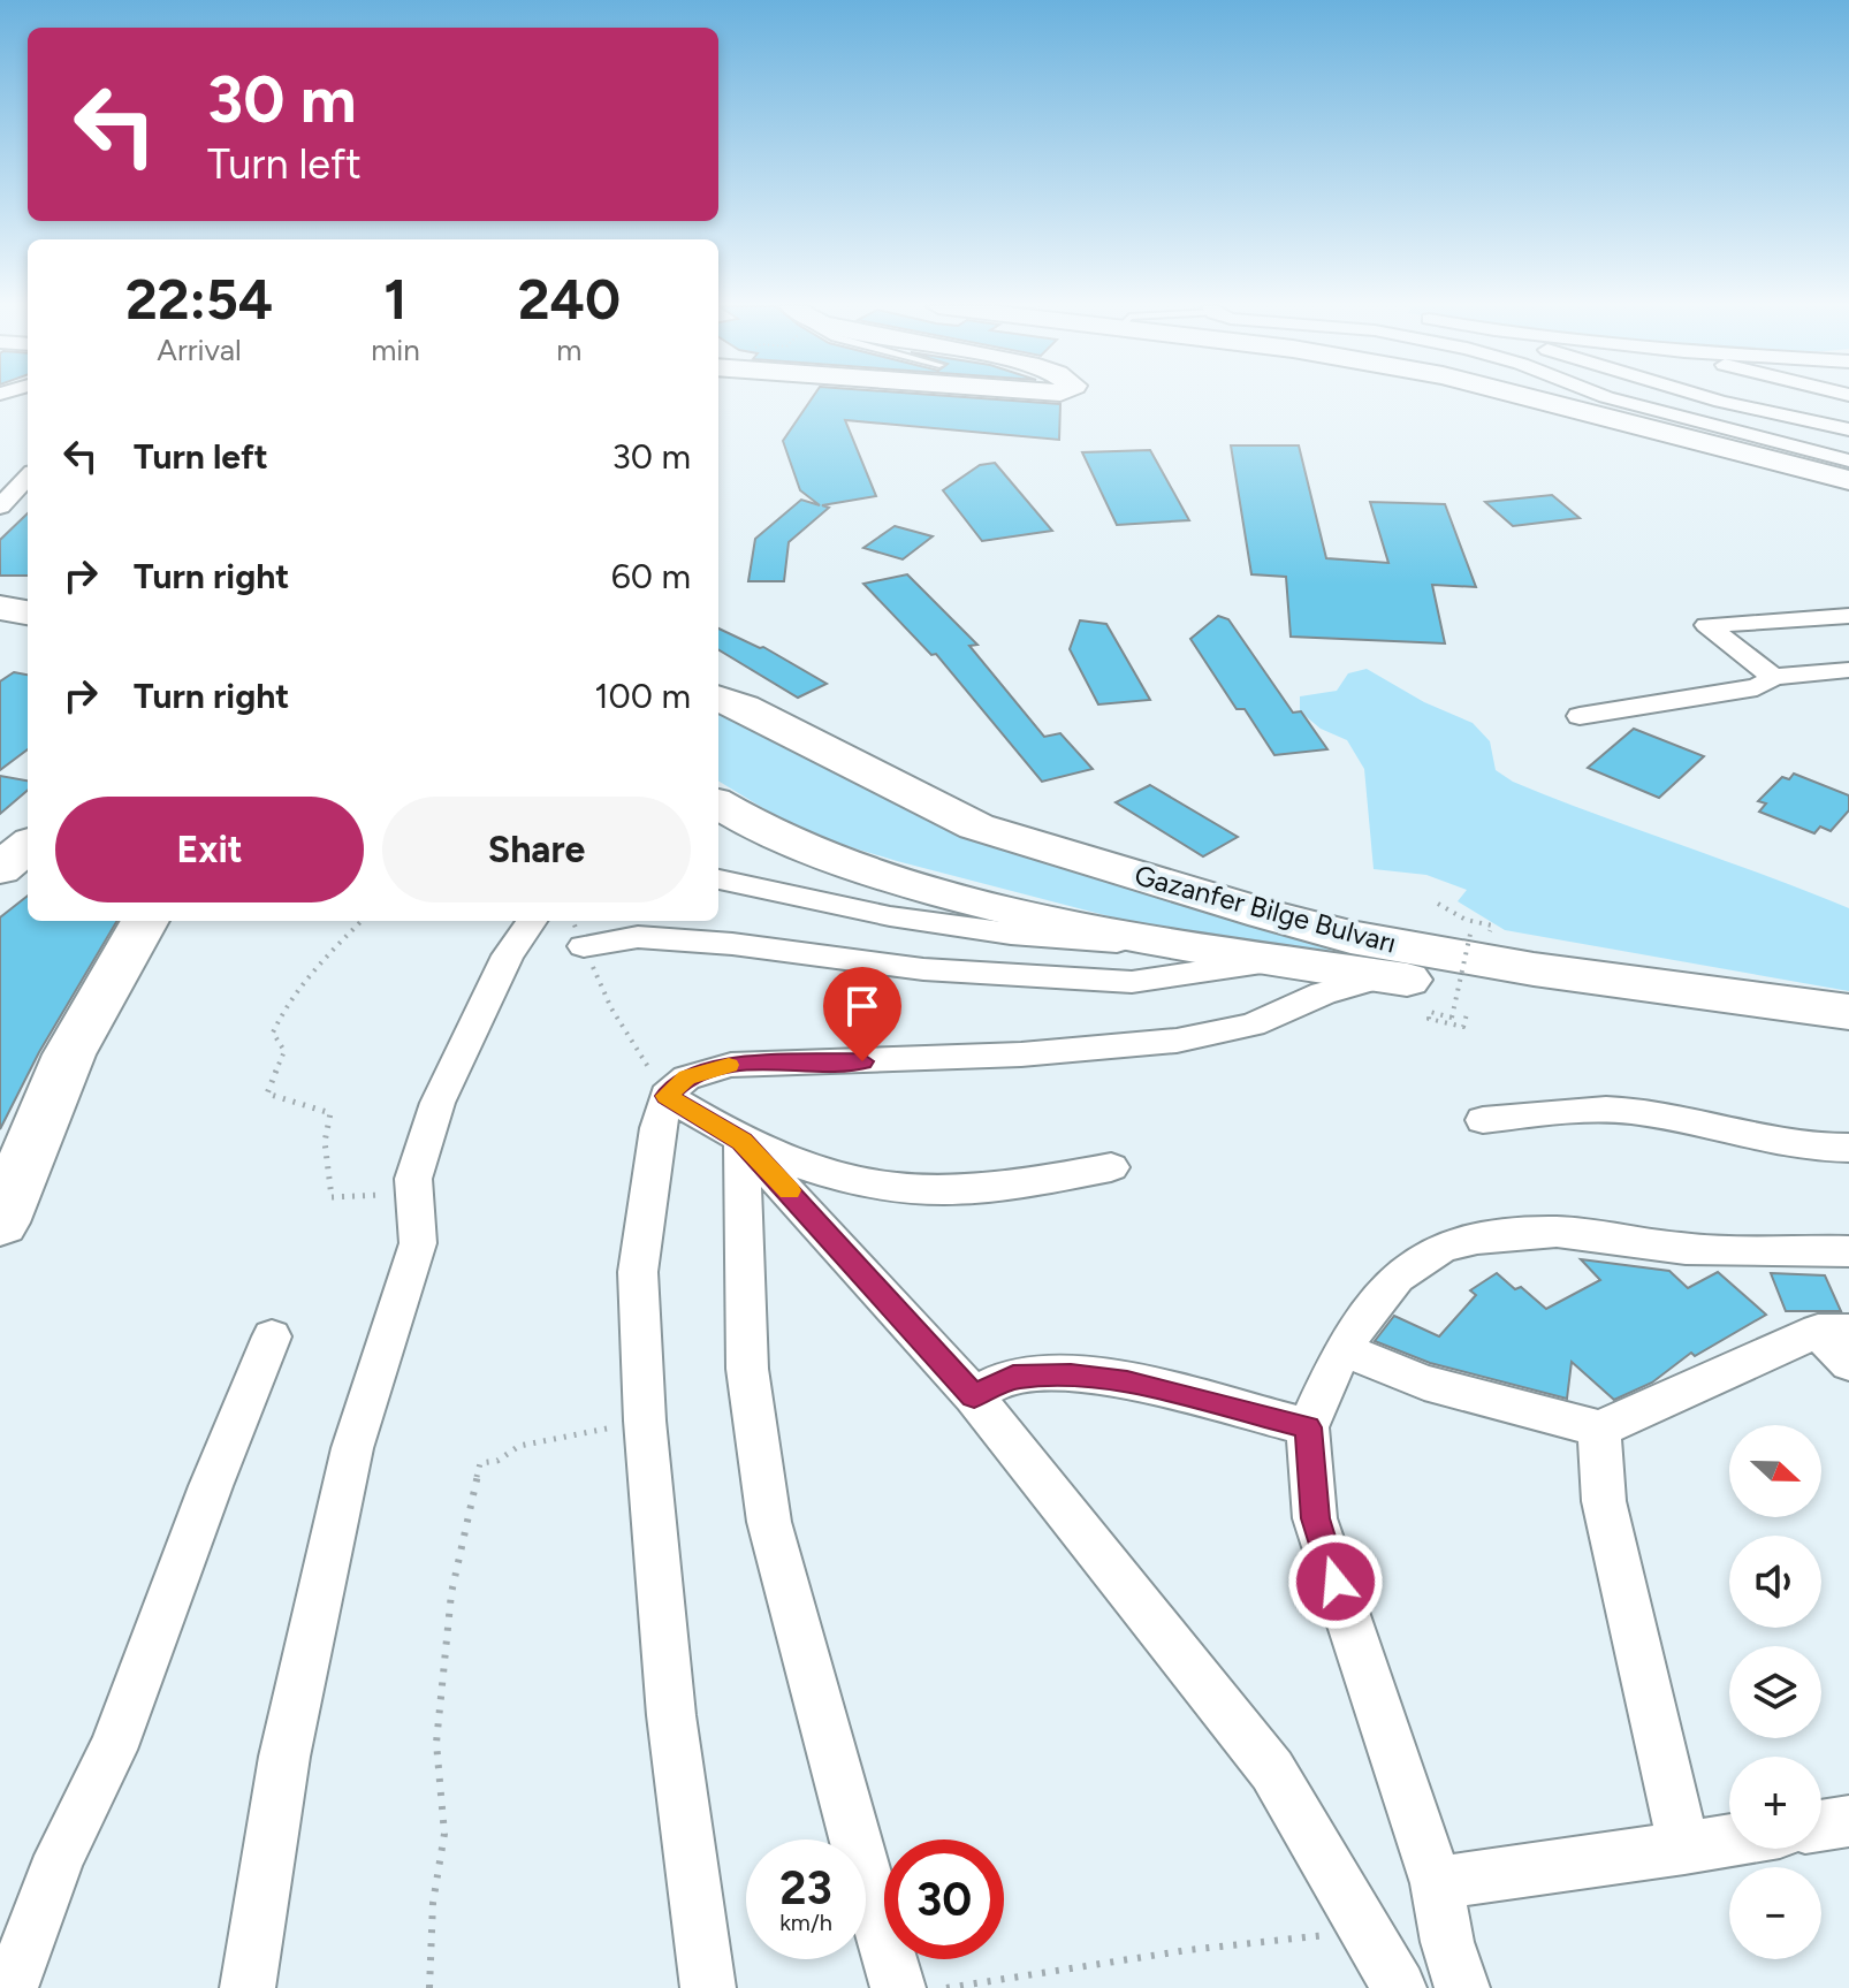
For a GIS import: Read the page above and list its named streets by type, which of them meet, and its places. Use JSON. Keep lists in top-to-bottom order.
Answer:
{
  "streets": {
    "main road": ["Gazanfer Bilge Bulvarı"]
  },
  "north": "right",
  "page": {
    "turn": ["30 m", "Turn left"],
    "eta": [
      "22:54",
      "Arrival",
      "1",
      "min",
      "240",
      "m"
    ],
    "list": [
      {
        "name": "Turn left",
        "value": "30 m"
      },
      {
        "name": "Turn right",
        "value": "60 m"
      },
      {
        "name": "Turn right",
        "value": "100 m"
      }
    ],
    "buttons": ["Exit", "Share"],
    "map_buttons": ["+", "−"],
    "speed": "23 km/h",
    "limit": "30"
  }
}
